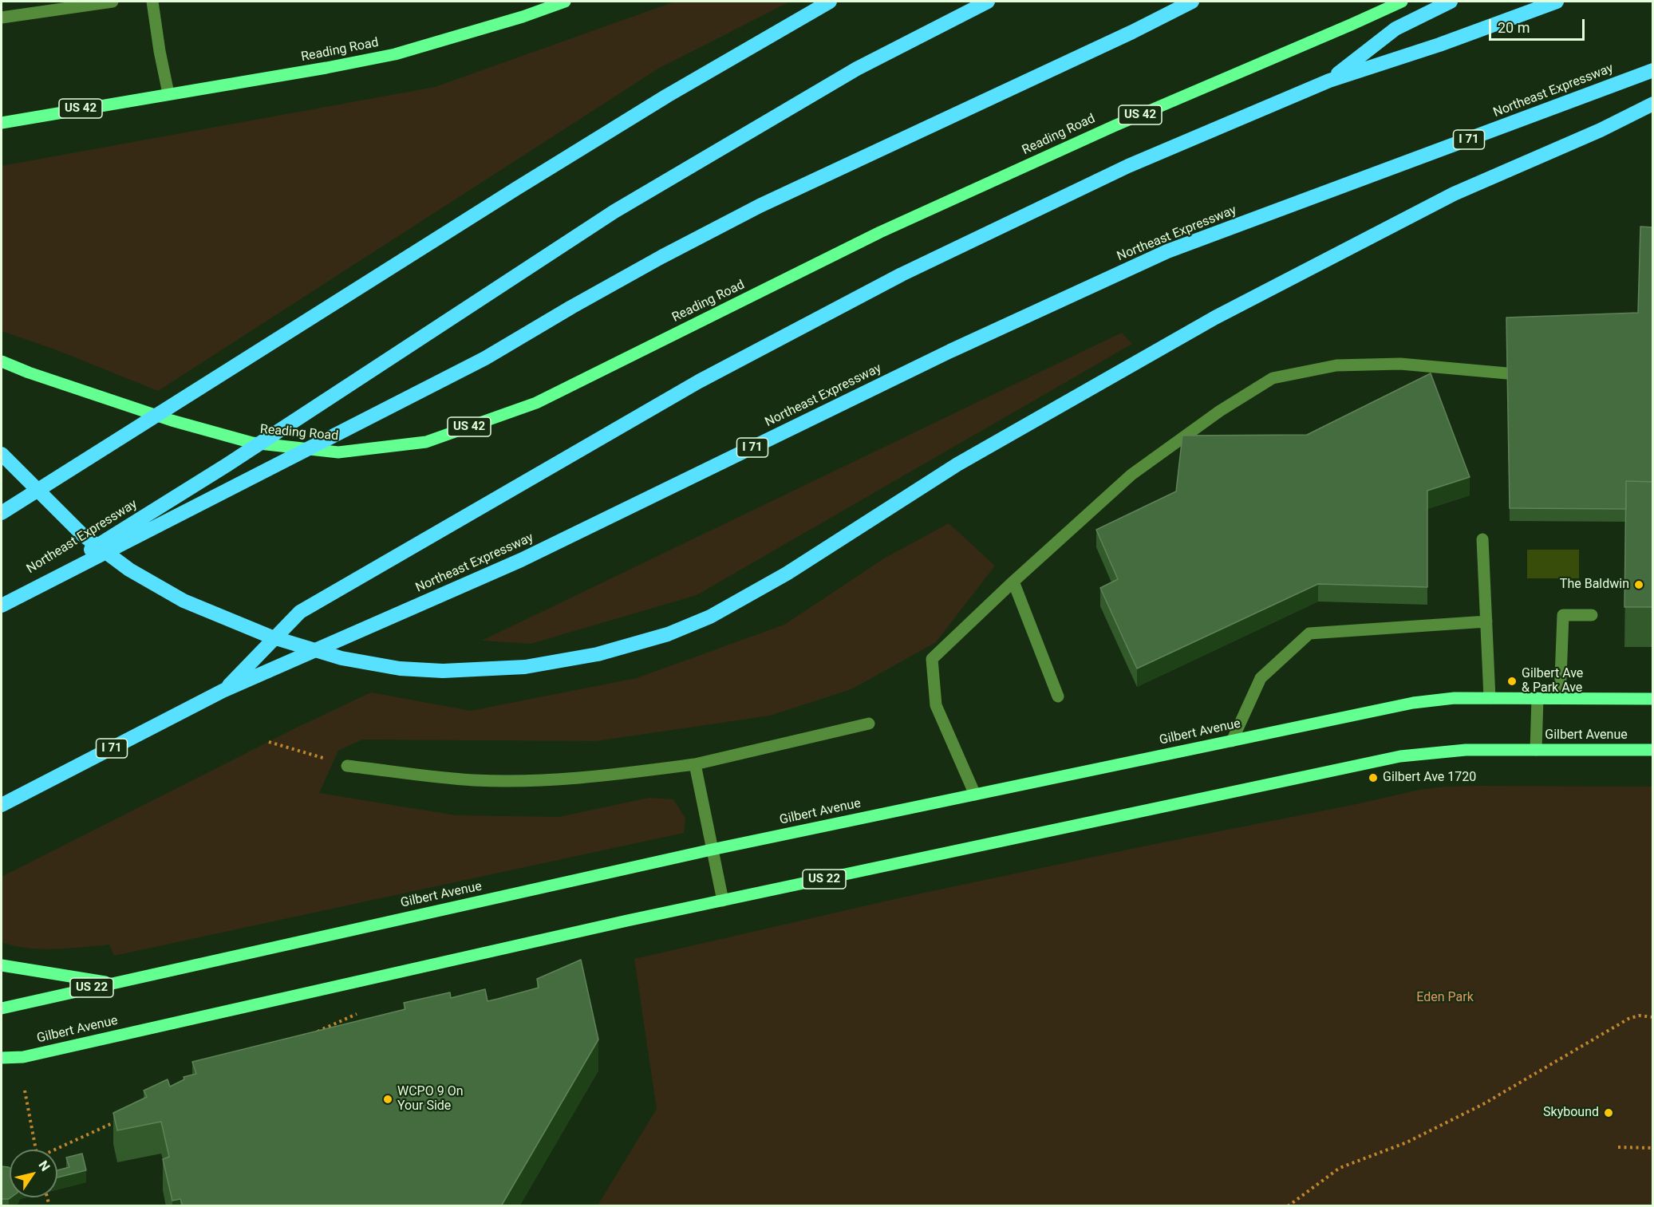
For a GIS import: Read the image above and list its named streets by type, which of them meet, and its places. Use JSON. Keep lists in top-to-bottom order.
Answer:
{
  "streets": {
    "highway": ["Northeast Expressway", "I 71"],
    "main road": [
      "Reading Road",
      "US 42",
      "Gilbert Avenue",
      "US 22"
    ]
  },
  "parks": ["Eden Park"],
  "places": [
    "The Baldwin",
    "Gilbert Ave & Park Ave",
    "Gilbert Ave 1720",
    "WCPO 9 On Your Side",
    "Skybound"
  ],
  "scale_bar": "20 m",
  "north": "top right"
}
